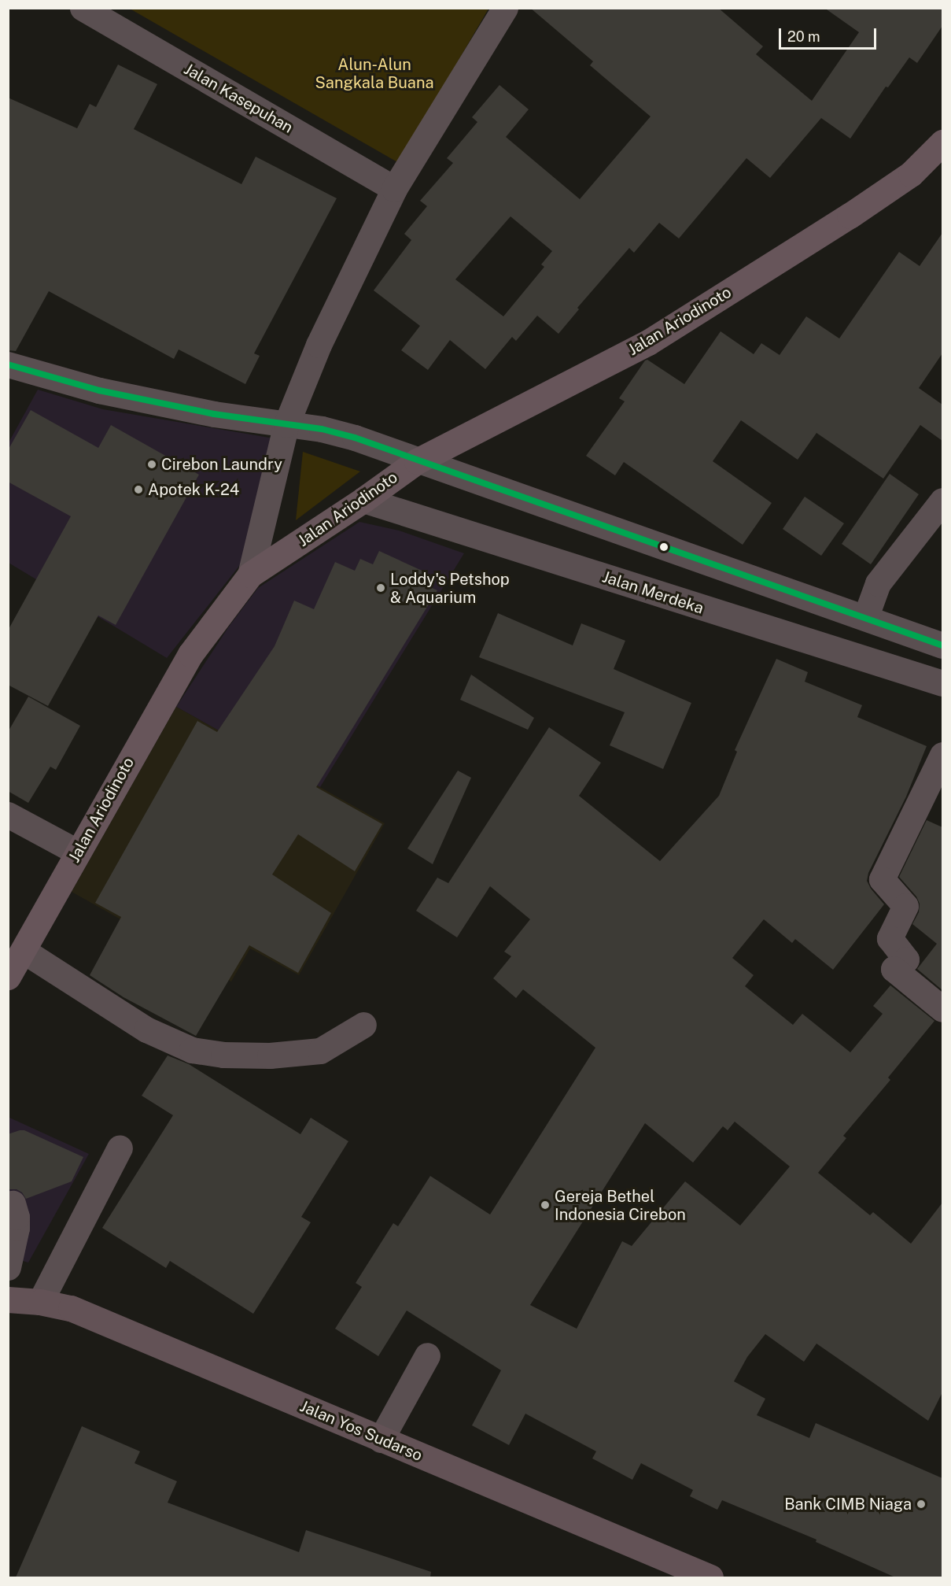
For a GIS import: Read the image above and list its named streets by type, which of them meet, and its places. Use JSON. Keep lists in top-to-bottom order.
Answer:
{
  "streets": {
    "highway": ["Jalan Yos Sudarso"],
    "main road": ["Jalan Ariodinoto"],
    "street": ["Jalan Kasepuhan", "Jalan Merdeka"]
  },
  "crossings": [
    ["Jalan Ariodinoto", "Jalan Merdeka"]
  ],
  "parks": ["Alun-Alun Sangkala Buana"],
  "places": [
    "Cirebon Laundry",
    "Apotek K-24",
    "Loddy's Petshop & Aquarium",
    "Gereja Bethel Indonesia Cirebon",
    "Bank CIMB Niaga"
  ],
  "scale_bar": "20 m"
}
